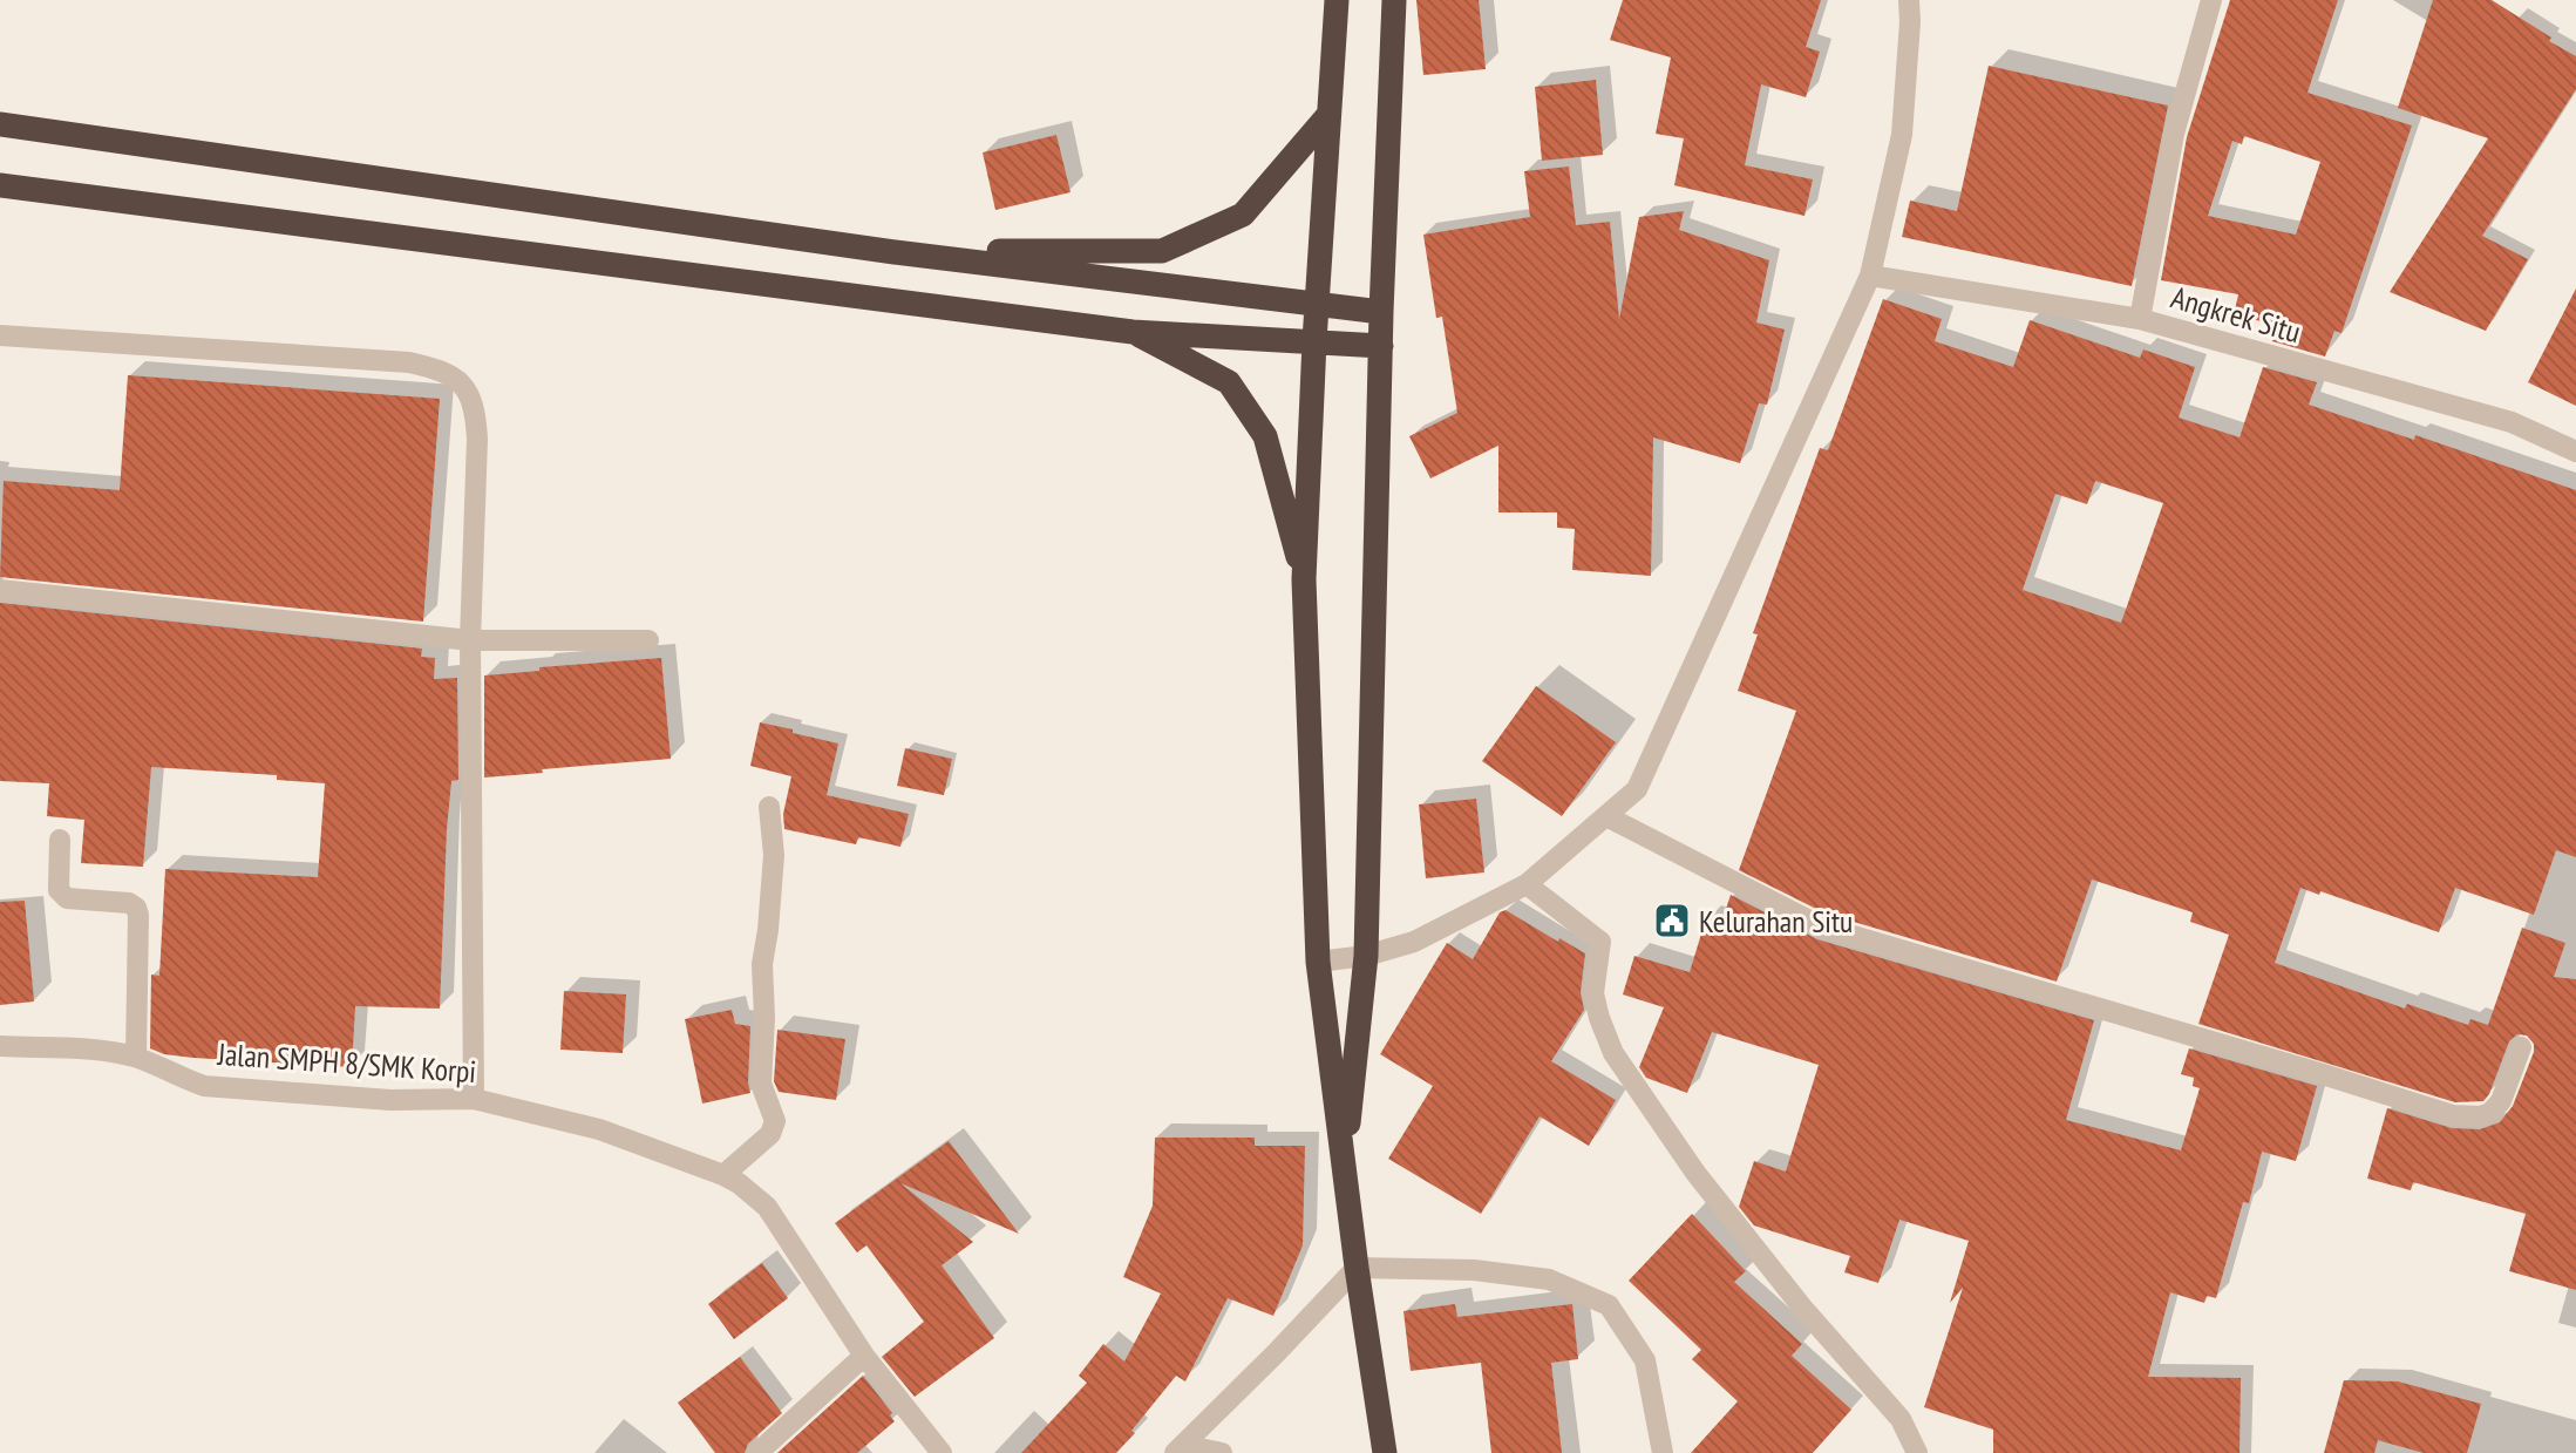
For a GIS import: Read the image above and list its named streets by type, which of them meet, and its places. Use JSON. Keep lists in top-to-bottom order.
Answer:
{
  "streets": {
    "street": ["Angkrek Situ", "Jalan SMPH 8/SMK Korpi"]
  },
  "places": {
    "public building": ["Kelurahan Situ"]
  }
}
